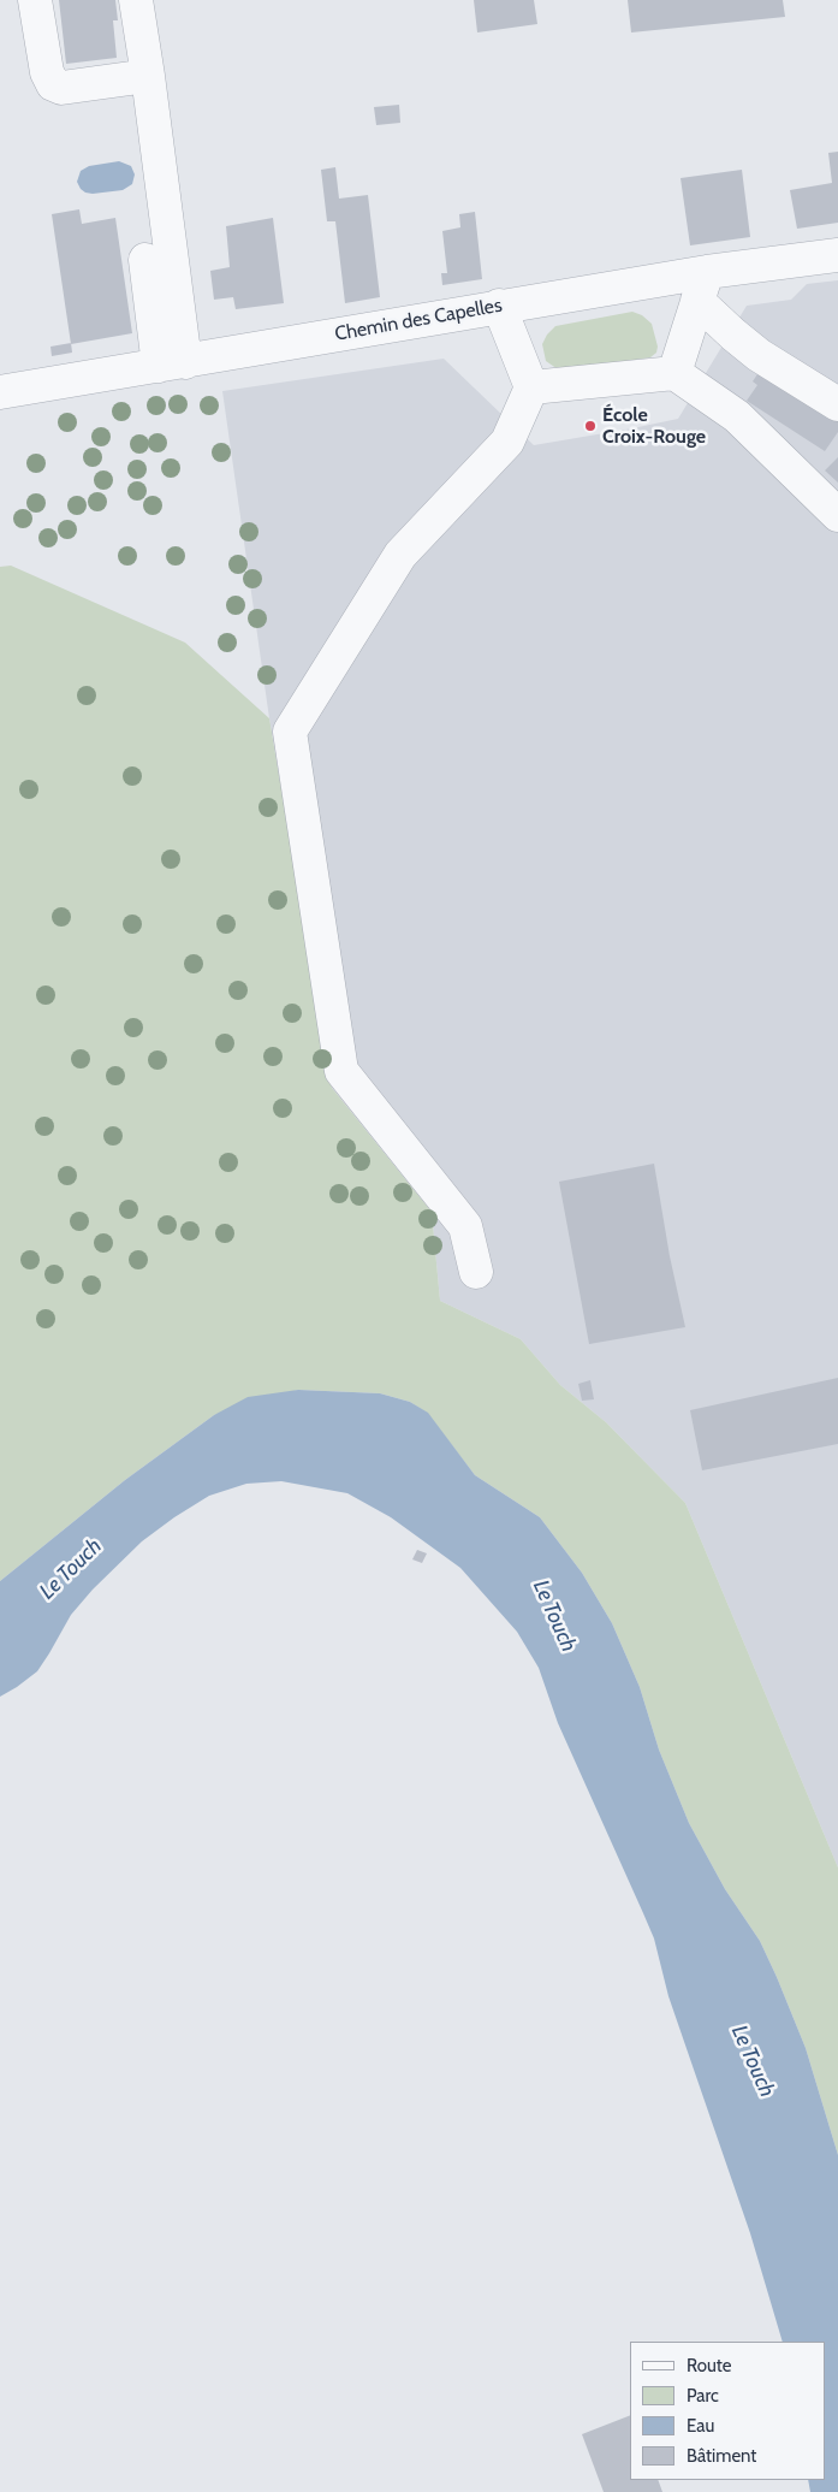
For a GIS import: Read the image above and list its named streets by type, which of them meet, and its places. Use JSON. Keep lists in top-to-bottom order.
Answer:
{
  "streets": {
    "street": ["Chemin des Capelles"]
  },
  "water": ["Le Touch"],
  "places": ["École Croix-Rouge"],
  "legend": [
    "Route",
    "Parc",
    "Eau",
    "Bâtiment"
  ]
}
